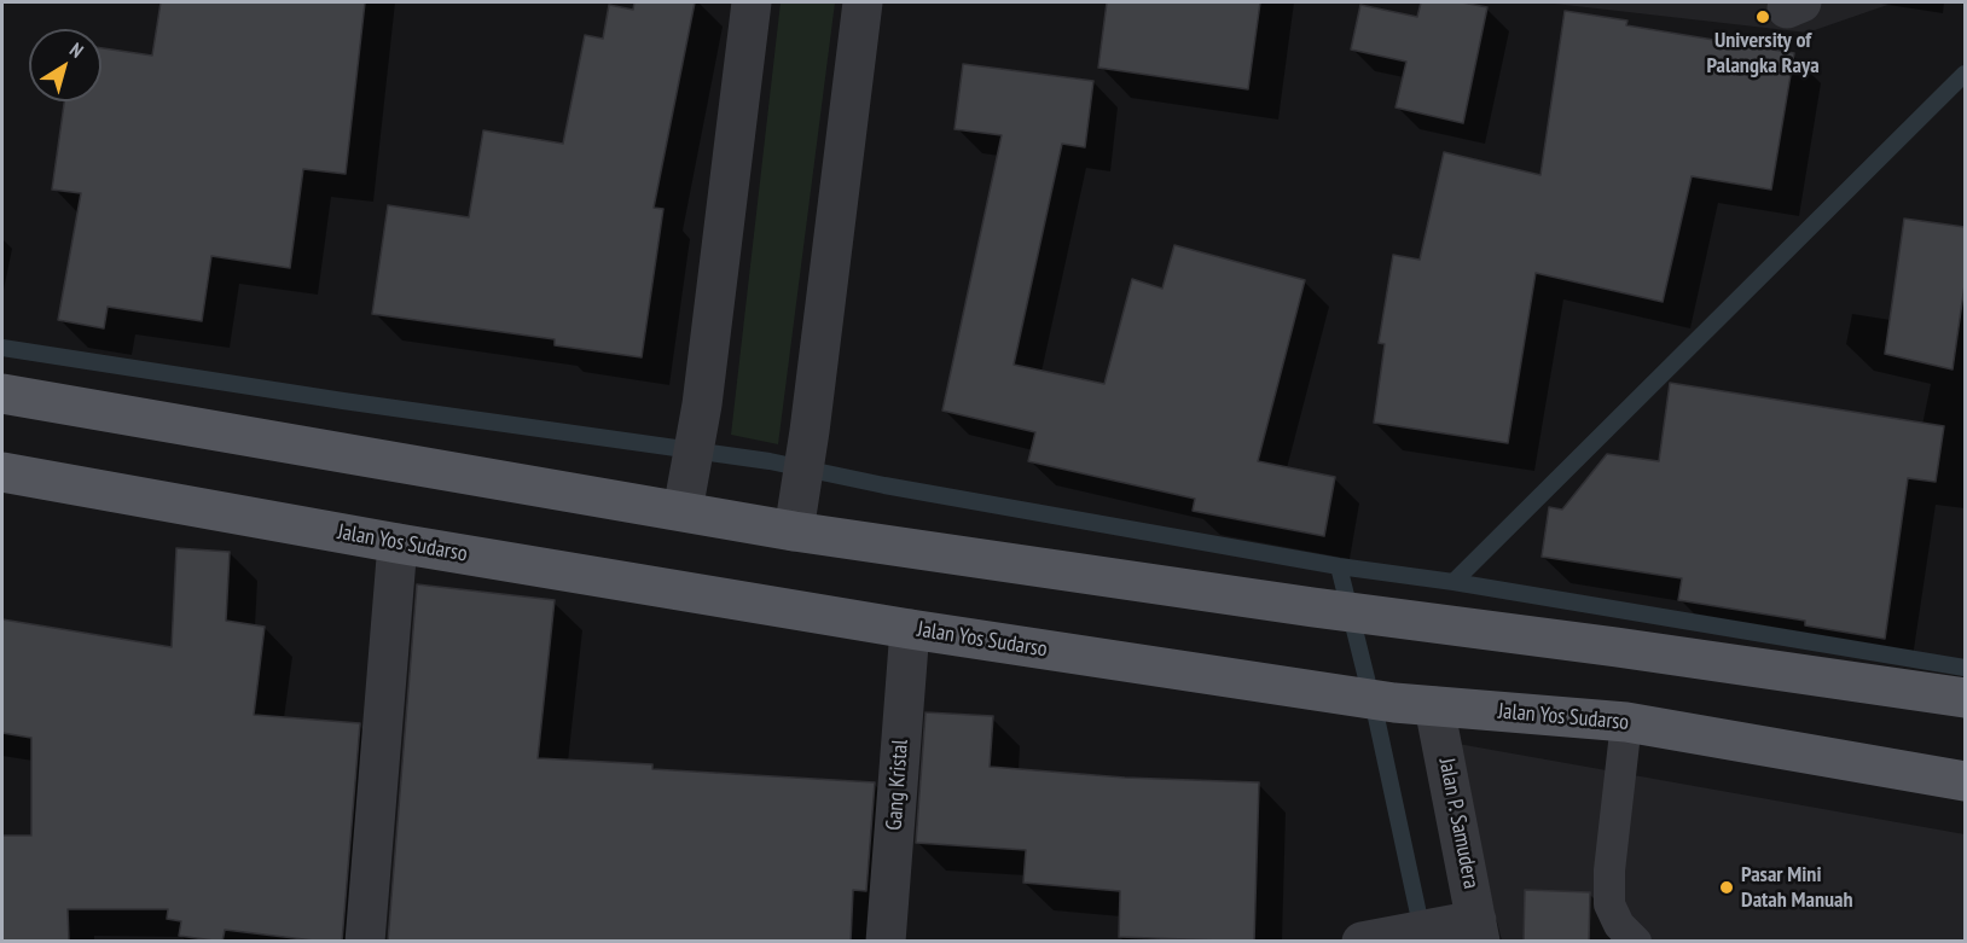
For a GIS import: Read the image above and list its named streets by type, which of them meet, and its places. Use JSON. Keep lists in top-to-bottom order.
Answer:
{
  "streets": {
    "main road": ["Jalan Yos Sudarso"],
    "street": ["Gang Kristal", "Jalan P. Samudera"]
  },
  "crossings": [
    ["Jalan Yos Sudarso", "Gang Kristal"],
    ["Jalan Yos Sudarso", "Jalan P. Samudera"]
  ],
  "places": ["University of Palangka Raya", "Pasar Mini Datah Manuah"],
  "north": "top right"
}
